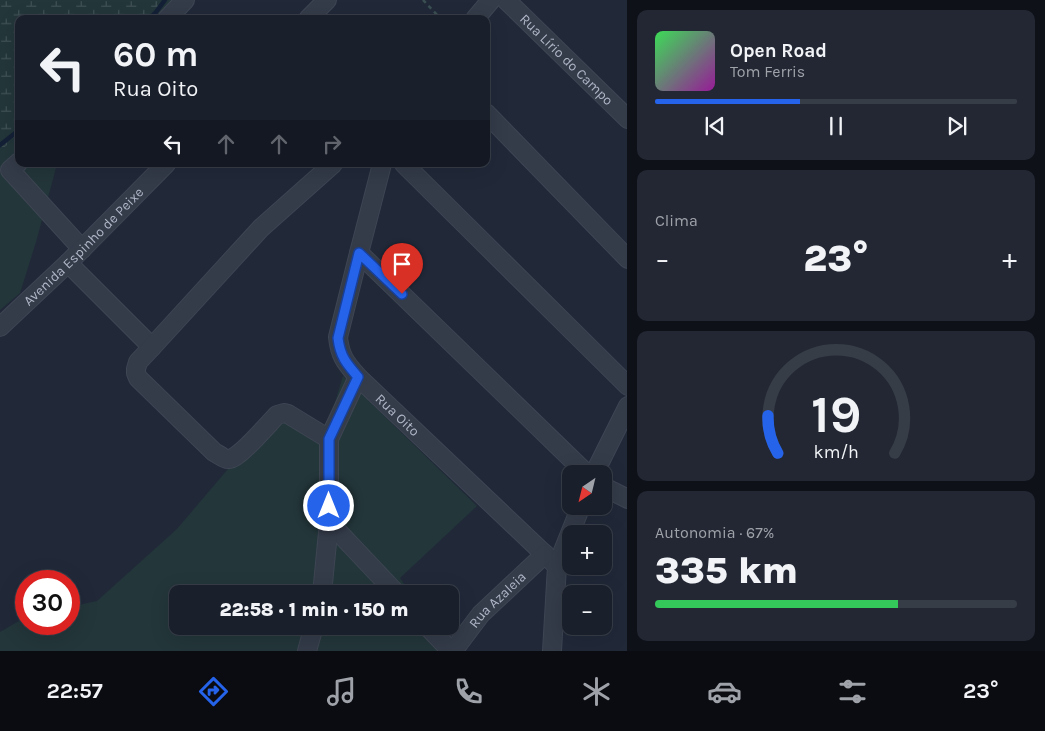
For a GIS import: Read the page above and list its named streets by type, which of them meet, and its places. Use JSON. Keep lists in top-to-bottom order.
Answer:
{
  "streets": {
    "street": [
      "Rua Lírio do Campo",
      "Avenida Espinho de Peixe",
      "Rua Oito",
      "Rua Azaleia"
    ]
  },
  "crossings": [
    ["Rua Oito", "Rua Azaleia"]
  ],
  "north": "bottom left",
  "page": {
    "turn": ["60 m", "Rua Oito"],
    "song": ["Open Road", "Tom Ferris"],
    "tile": [
      "Clima",
      ["Autonomia · 67%", "335 km"]
    ],
    "heat": ["−", "23°", "+"],
    "map_buttons": ["+", "−"],
    "limit": "30",
    "trip": "22:58 · 1 min · 150 m",
    "tabs": ["22:57", "23°"],
    "gauge": ["19", "km/h"]
  }
}
